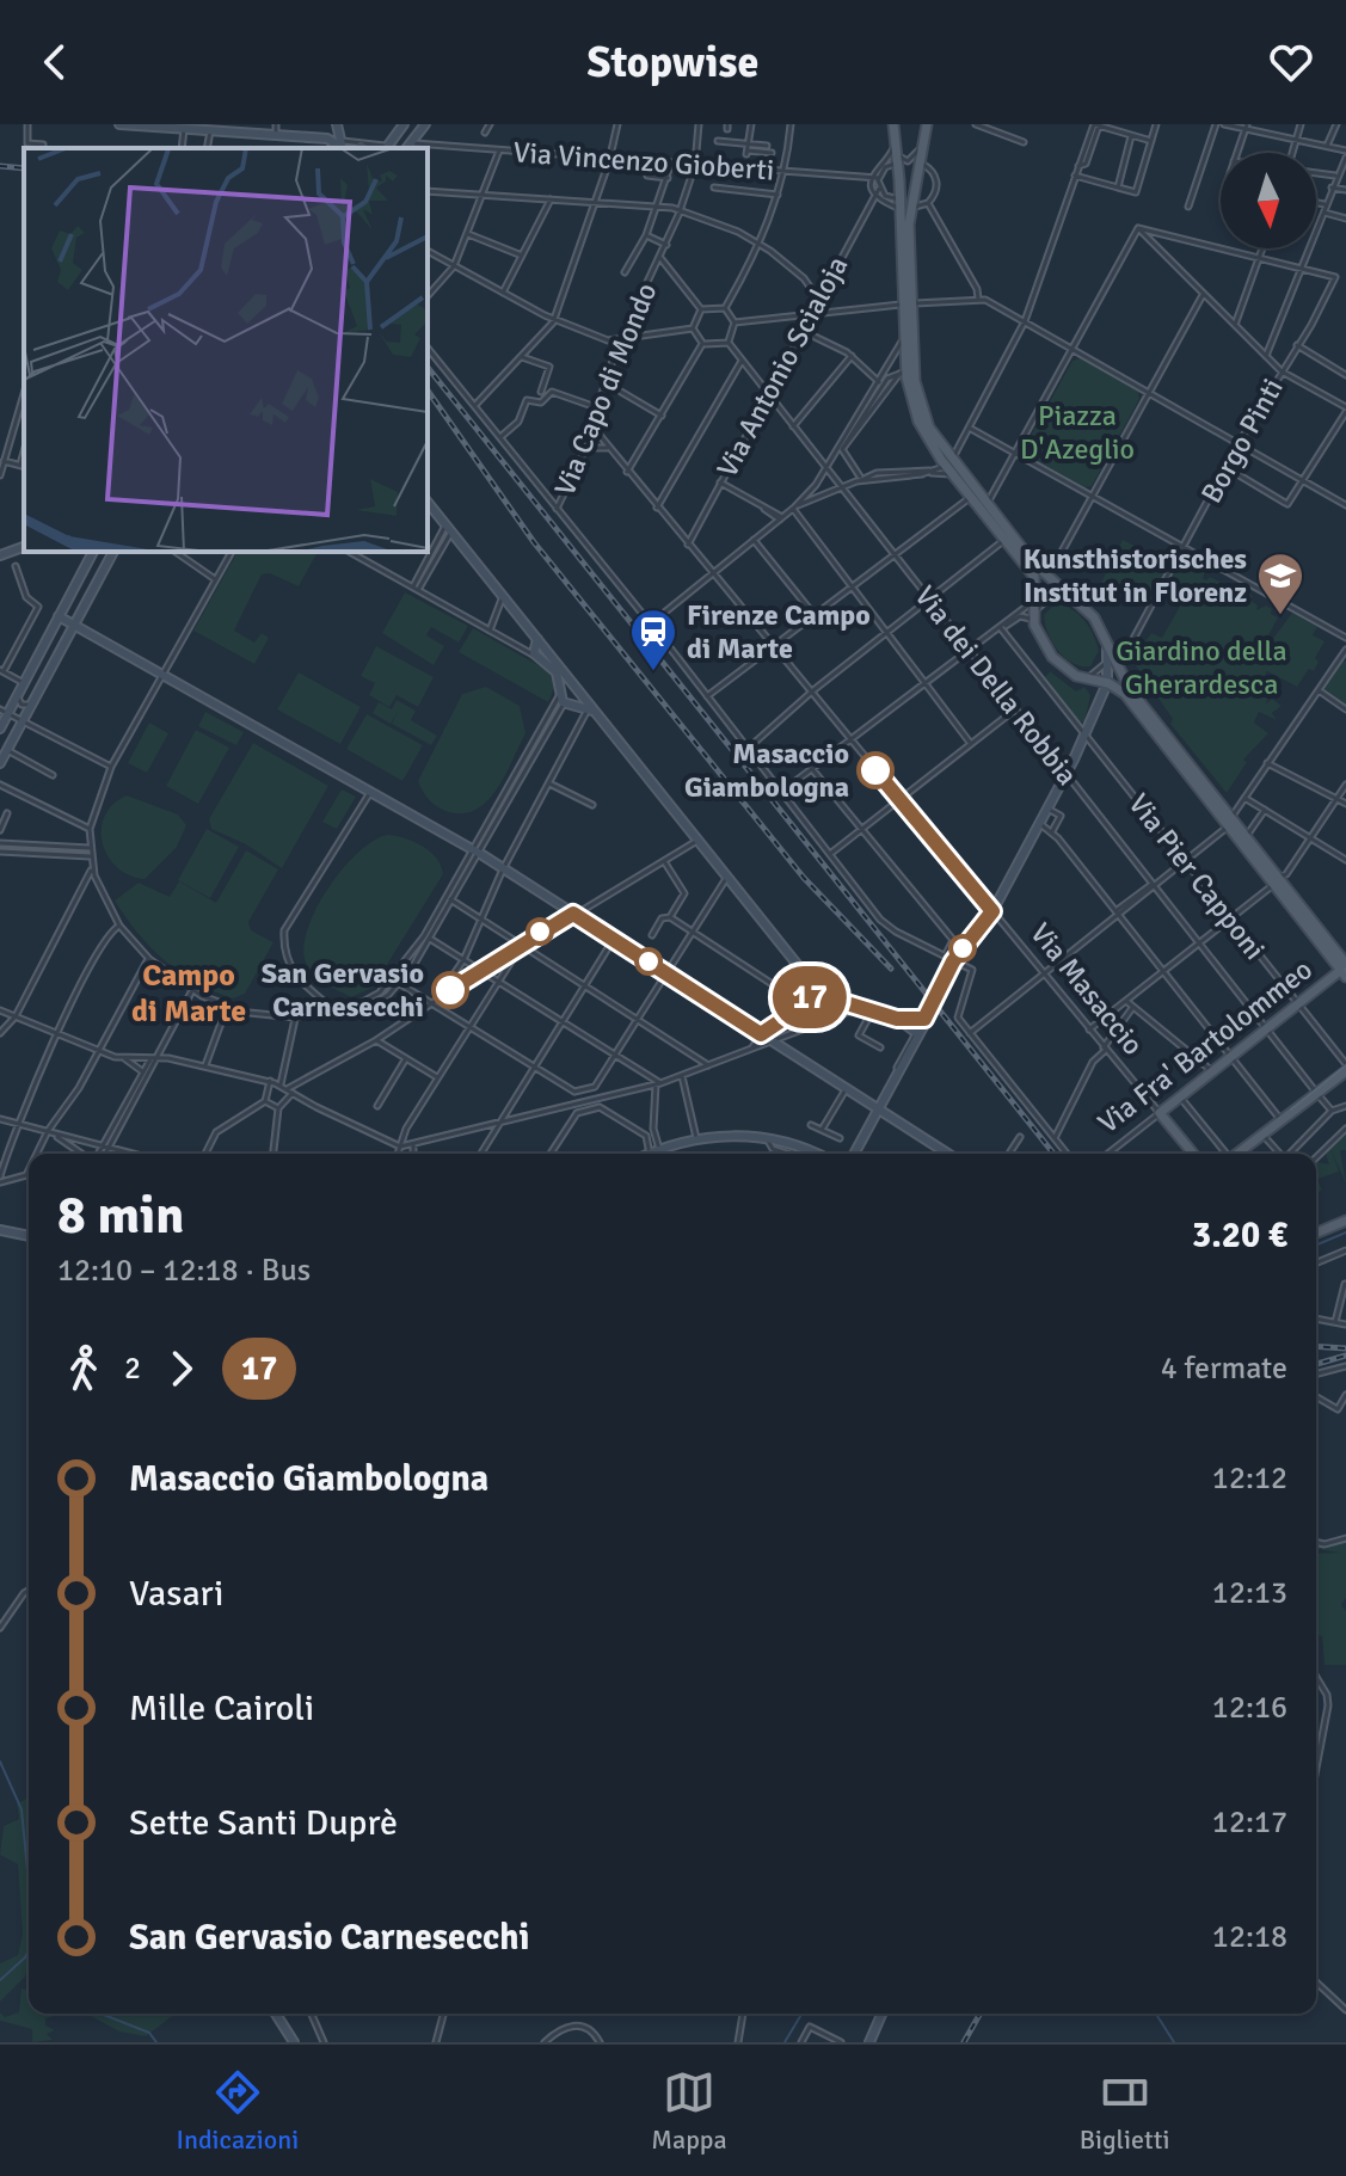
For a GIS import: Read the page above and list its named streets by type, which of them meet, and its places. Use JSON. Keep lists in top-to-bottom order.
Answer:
{
  "streets": {
    "main road": ["Via Masaccio", "Via Fra' Bartolommeo"],
    "street": [
      "Via Vincenzo Gioberti",
      "Via Antonio Scialoja",
      "Via Capo di Mondo",
      "Borgo Pinti",
      "Via dei Della Robbia",
      "Via Pier Capponi"
    ]
  },
  "crossings": [
    ["Via Vincenzo Gioberti", "Via Capo di Mondo"],
    ["Via Antonio Scialoja", "Via dei Della Robbia"],
    ["Via Antonio Scialoja", "Via Masaccio"],
    ["Via Capo di Mondo", "Via Masaccio"],
    ["Via dei Della Robbia", "Via Fra' Bartolommeo"],
    ["Via Pier Capponi", "Via Fra' Bartolommeo"],
    ["Via Masaccio", "Via Fra' Bartolommeo"]
  ],
  "districts": ["Campo di Marte"],
  "parks": ["Piazza D'Azeglio", "Giardino della Gherardesca"],
  "places": {
    "school or university": ["Kunsthistorisches Institut in Florenz"],
    "station": ["Firenze Campo di Marte"],
    "other": ["Masaccio Giambologna", "San Gervasio Carnesecchi"]
  },
  "lines": ["bus line 17"],
  "north": "bottom",
  "page": {
    "header": "Stopwise",
    "on_map": "17",
    "heading": ["8 min", "12:10 – 12:18 · Bus", "3.20 €"],
    "legs": ["2", "17", "4 fermate"],
    "list": [
      {
        "name": "Masaccio Giambologna",
        "value": "12:12"
      },
      {
        "name": "Vasari",
        "value": "12:13"
      },
      {
        "name": "Mille Cairoli",
        "value": "12:16"
      },
      {
        "name": "Sette Santi Duprè",
        "value": "12:17"
      },
      {
        "name": "San Gervasio Carnesecchi",
        "value": "12:18"
      }
    ],
    "tabs": ["Indicazioni", "Mappa", "Biglietti"]
  }
}
